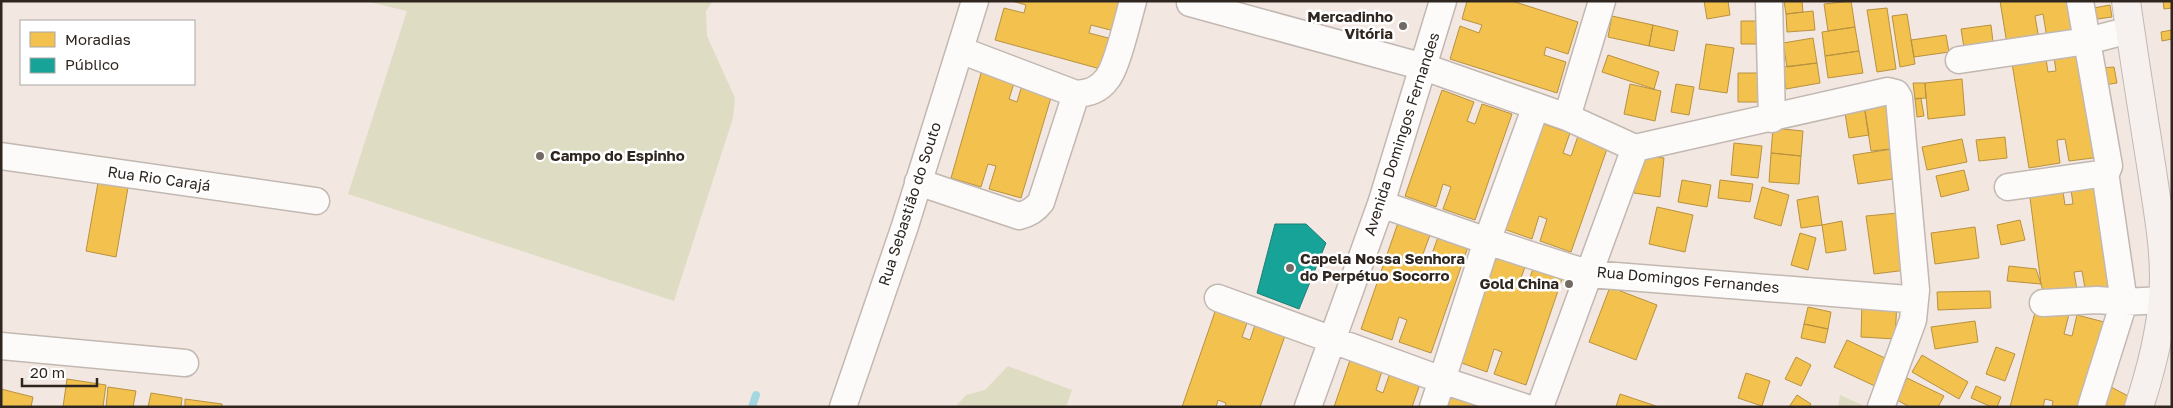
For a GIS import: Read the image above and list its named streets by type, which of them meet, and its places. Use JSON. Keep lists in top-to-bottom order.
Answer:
{
  "streets": {
    "street": [
      "Avenida Domingos Fernandes",
      "Rua Rio Carajá",
      "Rua Sebastião do Souto",
      "Rua Domingos Fernandes"
    ]
  },
  "places": [
    "Mercadinho Vitória",
    "Campo do Espinho",
    "Capela Nossa Senhora do Perpétuo Socorro",
    "Gold China"
  ],
  "legend": ["Moradias", "Público"],
  "scale_bar": "20 m"
}
